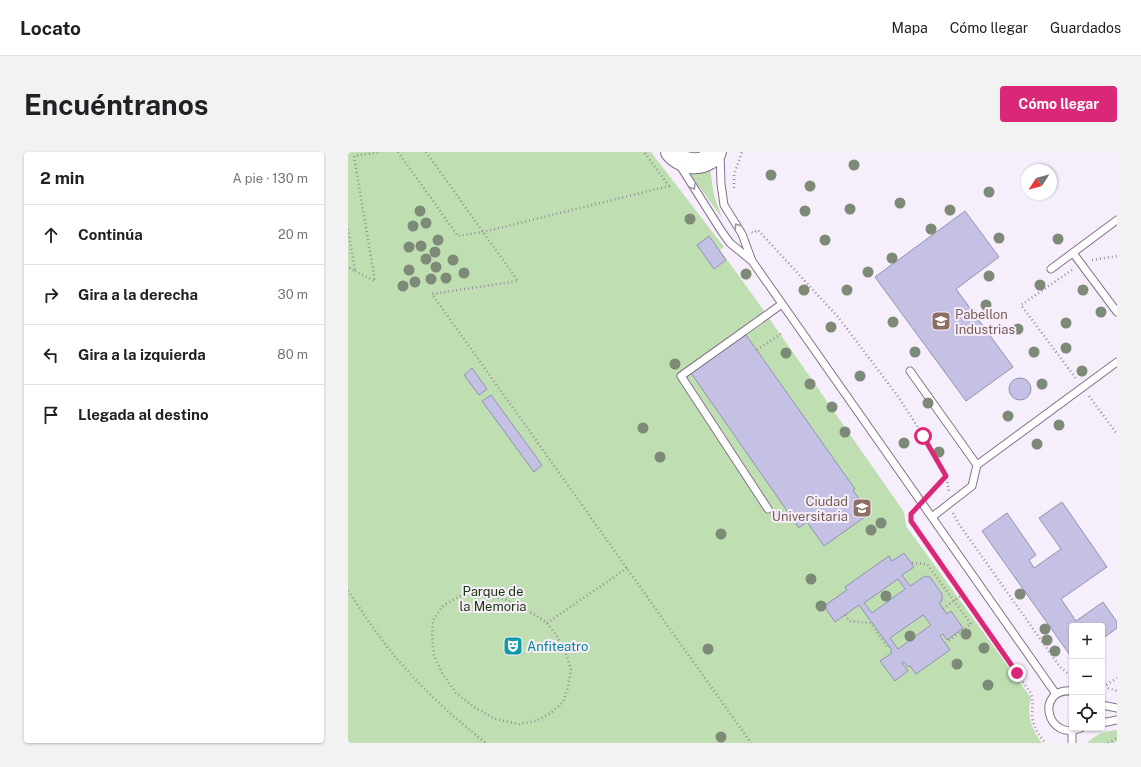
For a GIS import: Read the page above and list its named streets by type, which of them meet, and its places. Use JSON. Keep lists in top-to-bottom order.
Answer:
{
  "parks": ["Parque de la Memoria"],
  "places": {
    "school or university": ["Pabellon Industrias", "Ciudad Universitaria"],
    "theatre": ["Anfiteatro"]
  },
  "north": "bottom left",
  "page": {
    "header": "Locato",
    "nav": ["Mapa", "Cómo llegar", "Guardados"],
    "buttons": "Cómo llegar",
    "title": "Encuéntranos",
    "heading": ["2 min", "A pie · 130 m"],
    "list": [
      ["Continúa", "20 m"],
      ["Gira a la derecha", "30 m"],
      ["Gira a la izquierda", "80 m"],
      "Llegada al destino"
    ],
    "map_buttons": ["+", "−"]
  }
}
